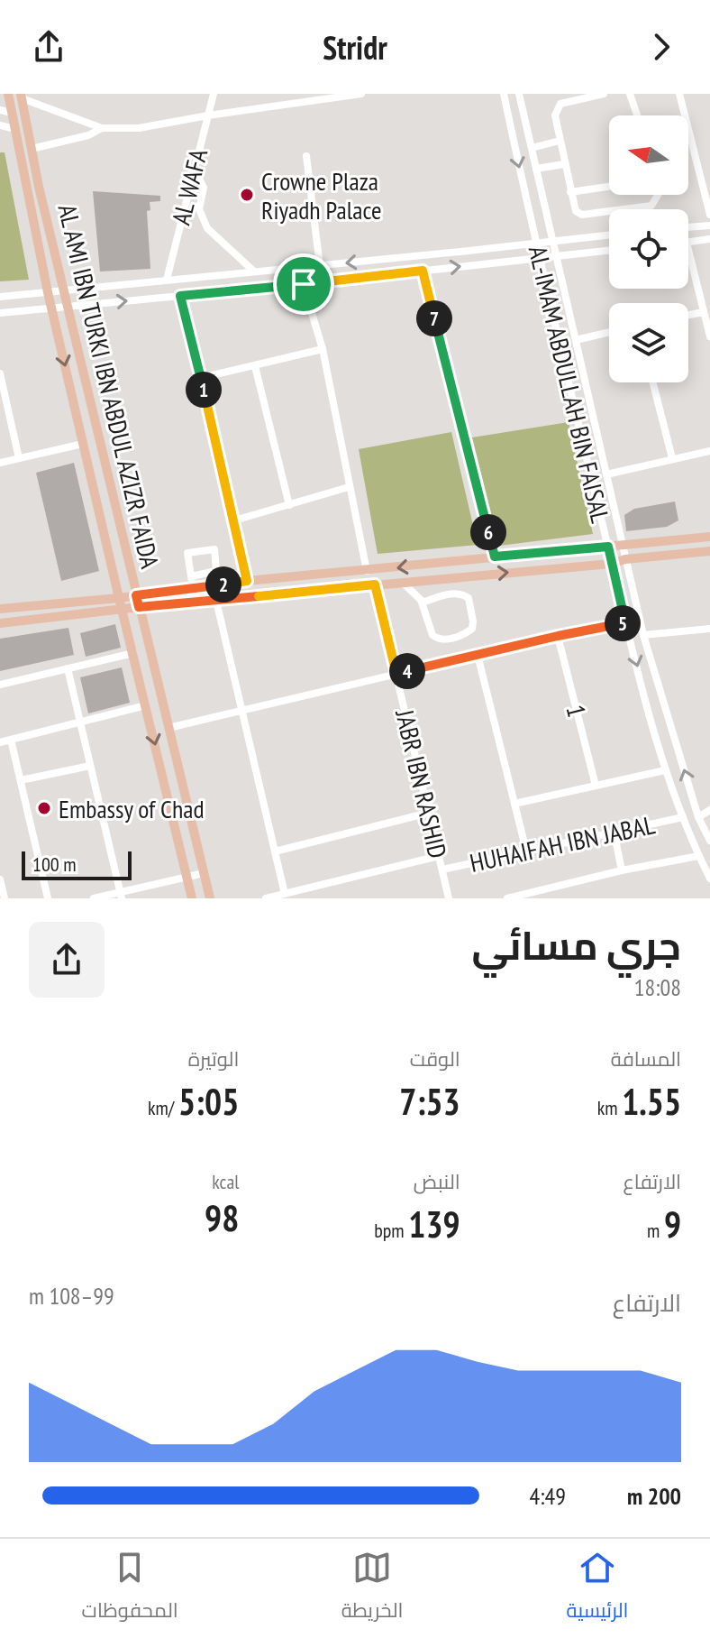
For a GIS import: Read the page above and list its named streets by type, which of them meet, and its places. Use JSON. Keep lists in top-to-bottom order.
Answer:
{
  "streets": {
    "main road": ["AL AMI IBN TURKI IBN ABDUL AZIZR FAIDA"],
    "street": [
      "AL WAFA",
      "AL-IMAM ABDULLAH BIN FAISAL",
      "1",
      "JABR IBN RASHID",
      "HUHAIFAH IBN JABAL"
    ]
  },
  "crossings": [
    ["AL-IMAM ABDULLAH BIN FAISAL", "HUHAIFAH IBN JABAL"],
    ["JABR IBN RASHID", "HUHAIFAH IBN JABAL"]
  ],
  "places": ["Crowne Plaza Riyadh Palace", "Embassy of Chad"],
  "scale_bar": "100 m",
  "north": "left",
  "page": {
    "header": "Stridr",
    "pins": [
      "7",
      "1",
      "6",
      "2",
      "5",
      "4"
    ],
    "scale": "100 m",
    "heading": ["جري مسائي", "18:08"],
    "stats": [
      ["المسافة", "1.55 km"],
      ["الوقت", "7:53"],
      ["الوتيرة", "5:05 /km"],
      ["الارتفاع", "9 m"],
      ["النبض", "139 bpm"],
      ["kcal", "98"]
    ],
    "chart": ["الارتفاع", "99–108 m"],
    "list": [
      {
        "name": "200 m",
        "note": "4:49"
      }
    ],
    "tabs": ["الرئيسية", "الخريطة", "المحفوظات"]
  }
}
